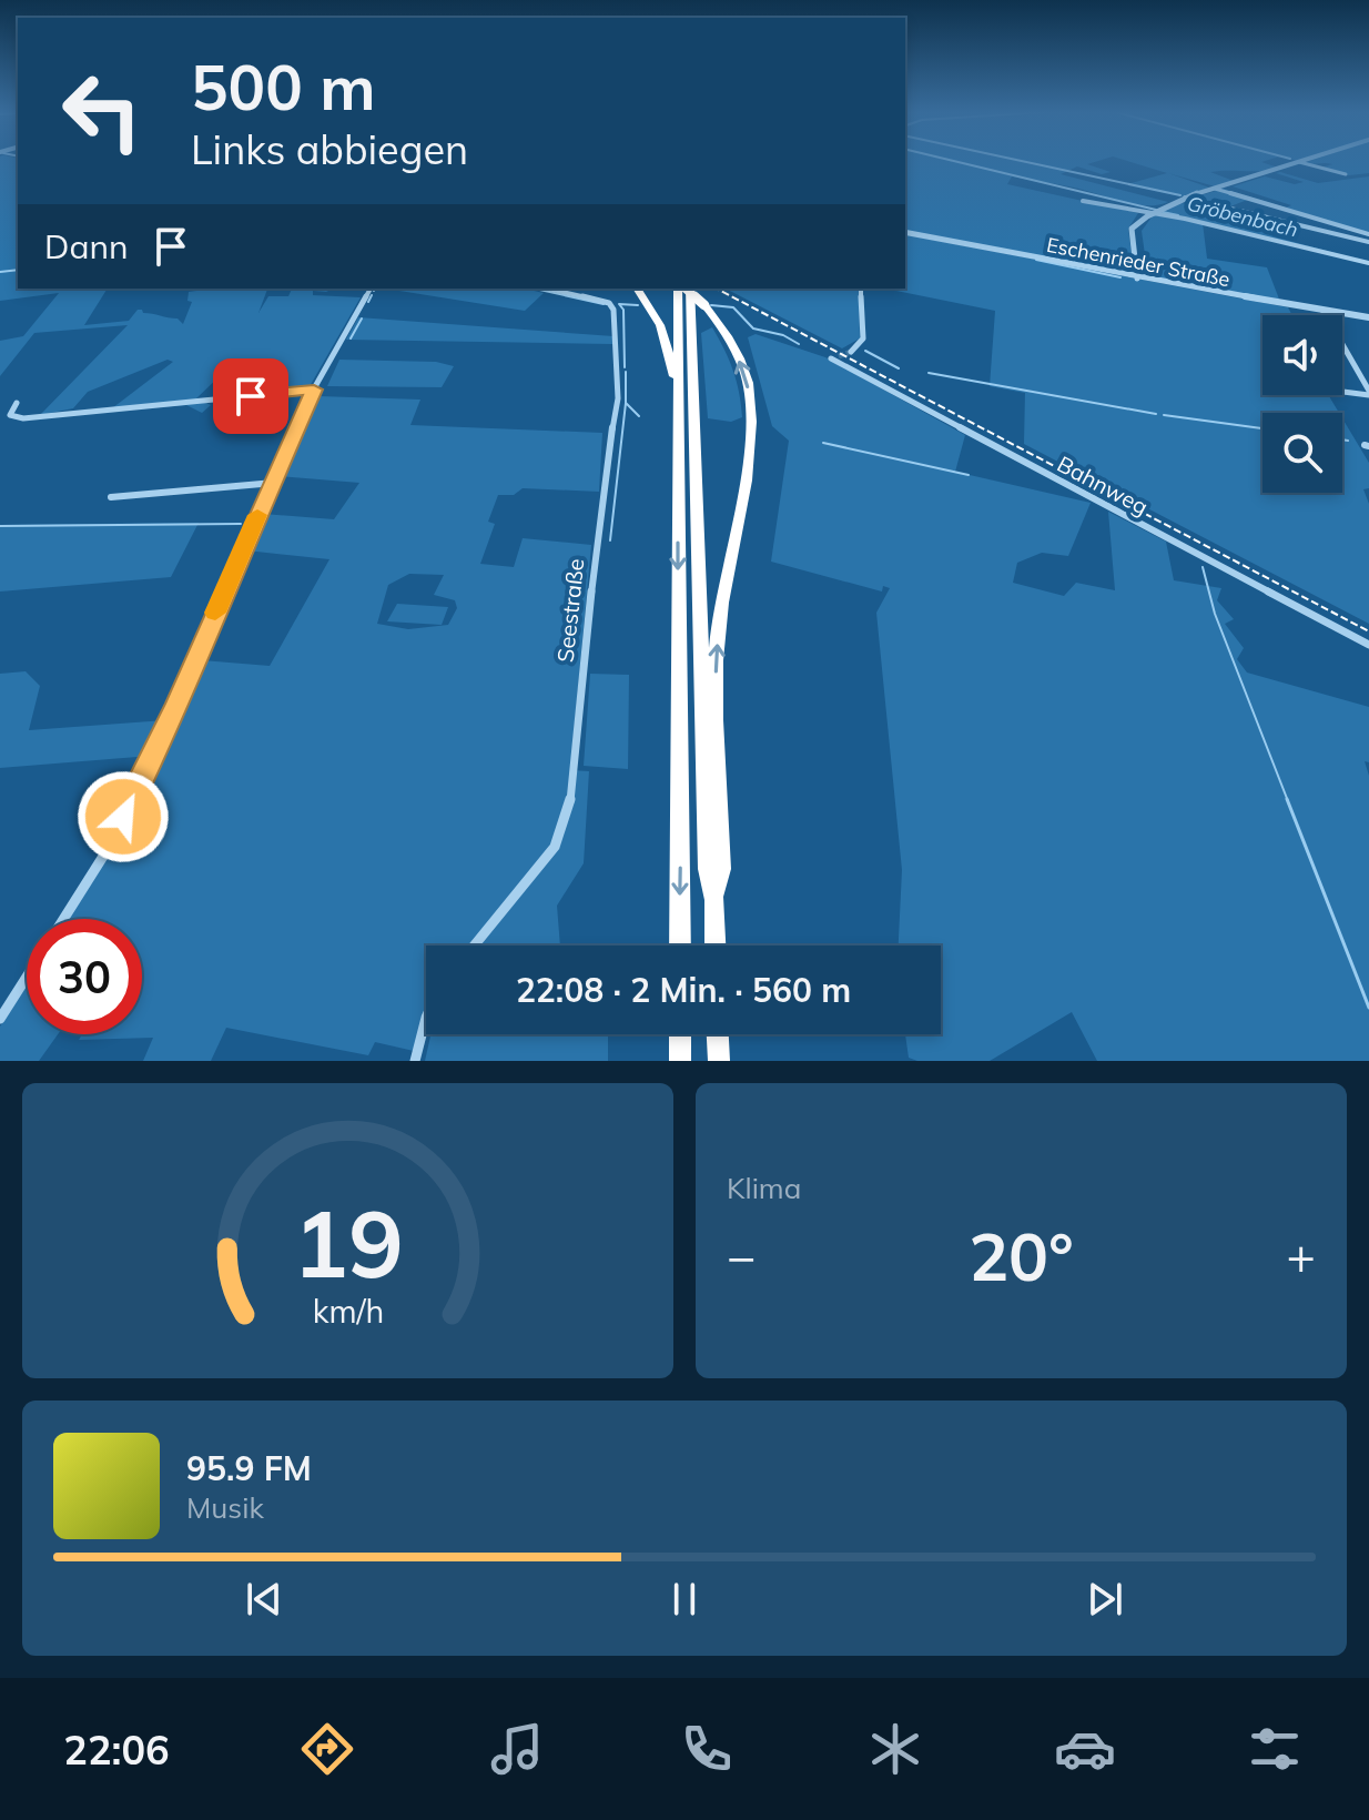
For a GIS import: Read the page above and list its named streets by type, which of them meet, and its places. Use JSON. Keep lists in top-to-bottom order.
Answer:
{
  "streets": {
    "street": ["Eschenrieder Straße", "Bahnweg", "Seestraße"]
  },
  "water": ["Gröbenbach"],
  "page": {
    "turn": ["500 m", "Links abbiegen"],
    "then": "Dann",
    "limit": "30",
    "trip": "22:08 · 2 Min. · 560 m",
    "tile": "Klima",
    "heat": ["−", "20°", "+"],
    "song": ["95.9 FM", "Musik"],
    "tabs": "22:06",
    "gauge": ["19", "km/h"]
  }
}
